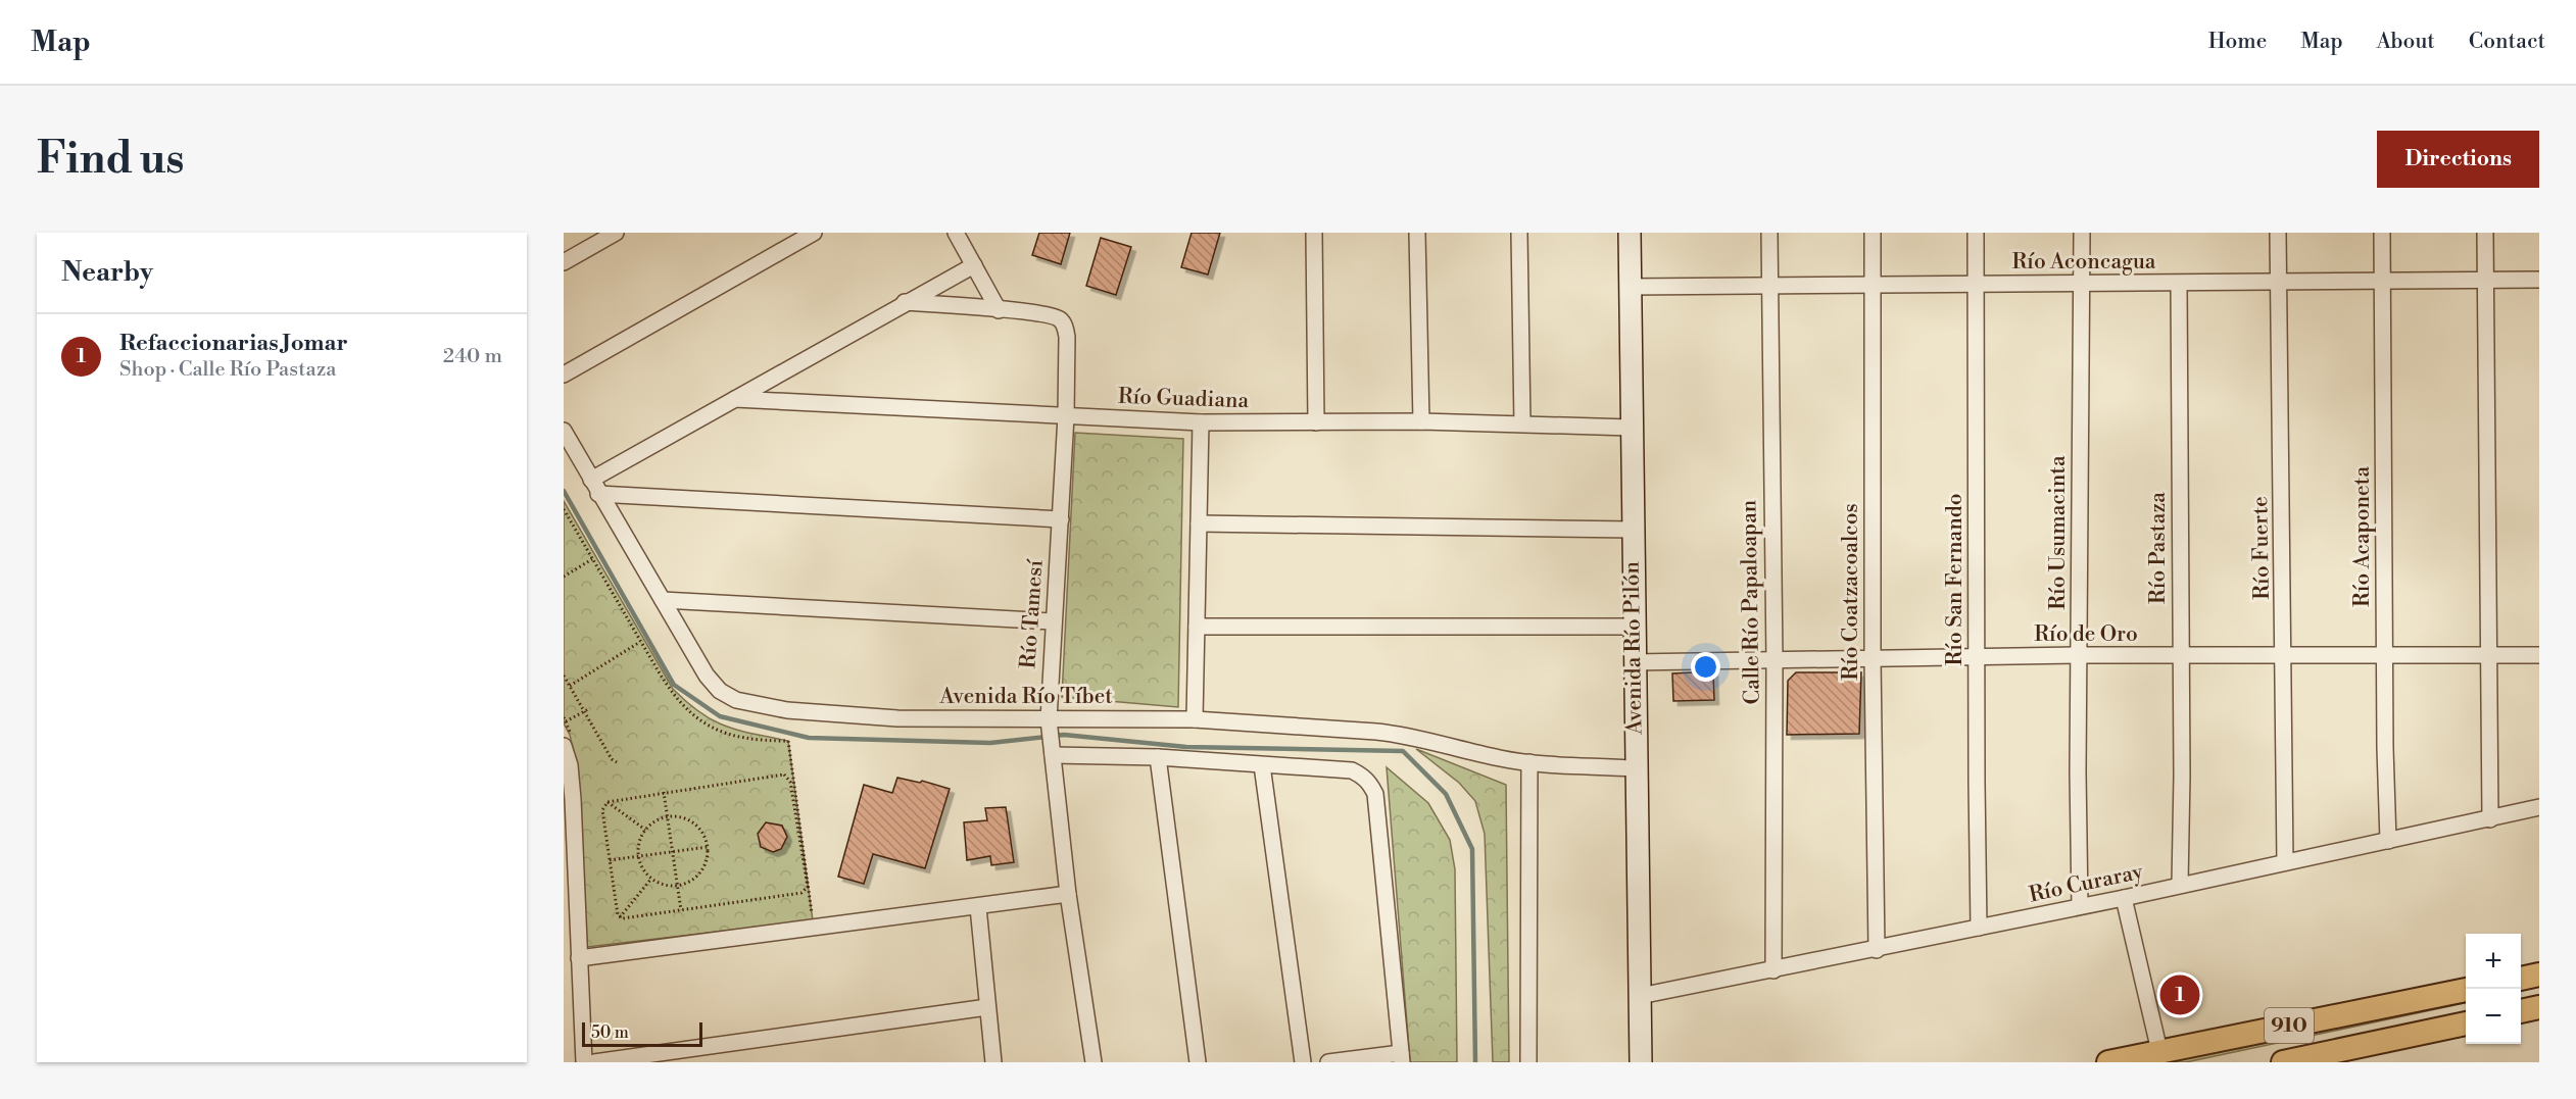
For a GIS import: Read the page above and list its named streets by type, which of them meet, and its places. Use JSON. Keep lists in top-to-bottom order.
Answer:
{
  "streets": {
    "main road": ["Avenida Río Pilón", "910"],
    "street": [
      "Río Aconcagua",
      "Río Guadiana",
      "Río Usumacinta",
      "Río Acaponeta",
      "Río Pastaza",
      "Río Fuerte",
      "Río San Fernando",
      "Río Coatzacoalcos",
      "Calle Río Papaloapan",
      "Río Tamesí",
      "Río de Oro",
      "Avenida Río Tíbet",
      "Río Curaray"
    ]
  },
  "crossings": [
    ["Río Aconcagua", "Río Usumacinta"],
    ["Río Aconcagua", "Río Acaponeta"],
    ["Río Aconcagua", "Río Pastaza"],
    ["Río Aconcagua", "Río Fuerte"],
    ["Río Aconcagua", "Río San Fernando"],
    ["Río Aconcagua", "Río Coatzacoalcos"],
    ["Río Aconcagua", "Calle Río Papaloapan"],
    ["Río Aconcagua", "Avenida Río Pilón"],
    ["Río Guadiana", "Río Tamesí"],
    ["Río Guadiana", "Avenida Río Pilón"],
    ["Río Usumacinta", "Río de Oro"],
    ["Río Usumacinta", "Río Curaray"],
    ["Río Acaponeta", "Río de Oro"],
    ["Río Acaponeta", "Río Curaray"],
    ["Río Pastaza", "Río de Oro"],
    ["Río Pastaza", "Río Curaray"],
    ["Río Fuerte", "Río de Oro"],
    ["Río Fuerte", "Río Curaray"],
    ["Río San Fernando", "Río de Oro"],
    ["Río San Fernando", "Río Curaray"],
    ["Río Coatzacoalcos", "Río de Oro"],
    ["Río Coatzacoalcos", "Río Curaray"],
    ["Calle Río Papaloapan", "Río de Oro"],
    ["Calle Río Papaloapan", "Río Curaray"],
    ["Río Tamesí", "Avenida Río Tíbet"],
    ["Río de Oro", "Avenida Río Pilón"],
    ["Avenida Río Pilón", "Avenida Río Tíbet"],
    ["Avenida Río Pilón", "Río Curaray"]
  ],
  "scale_bar": "50 m",
  "page": {
    "header": "Map",
    "nav": [
      "Home",
      "Map",
      "About",
      "Contact"
    ],
    "buttons": "Directions",
    "title": "Find us",
    "heading": "Nearby",
    "list": [
      {
        "mark": "1",
        "name": "Refaccionarias Jomar",
        "note": "Shop · Calle Río Pastaza",
        "value": "240 m"
      }
    ],
    "map_buttons": ["+", "−"],
    "pins": "1",
    "scale": "50 m"
  }
}
